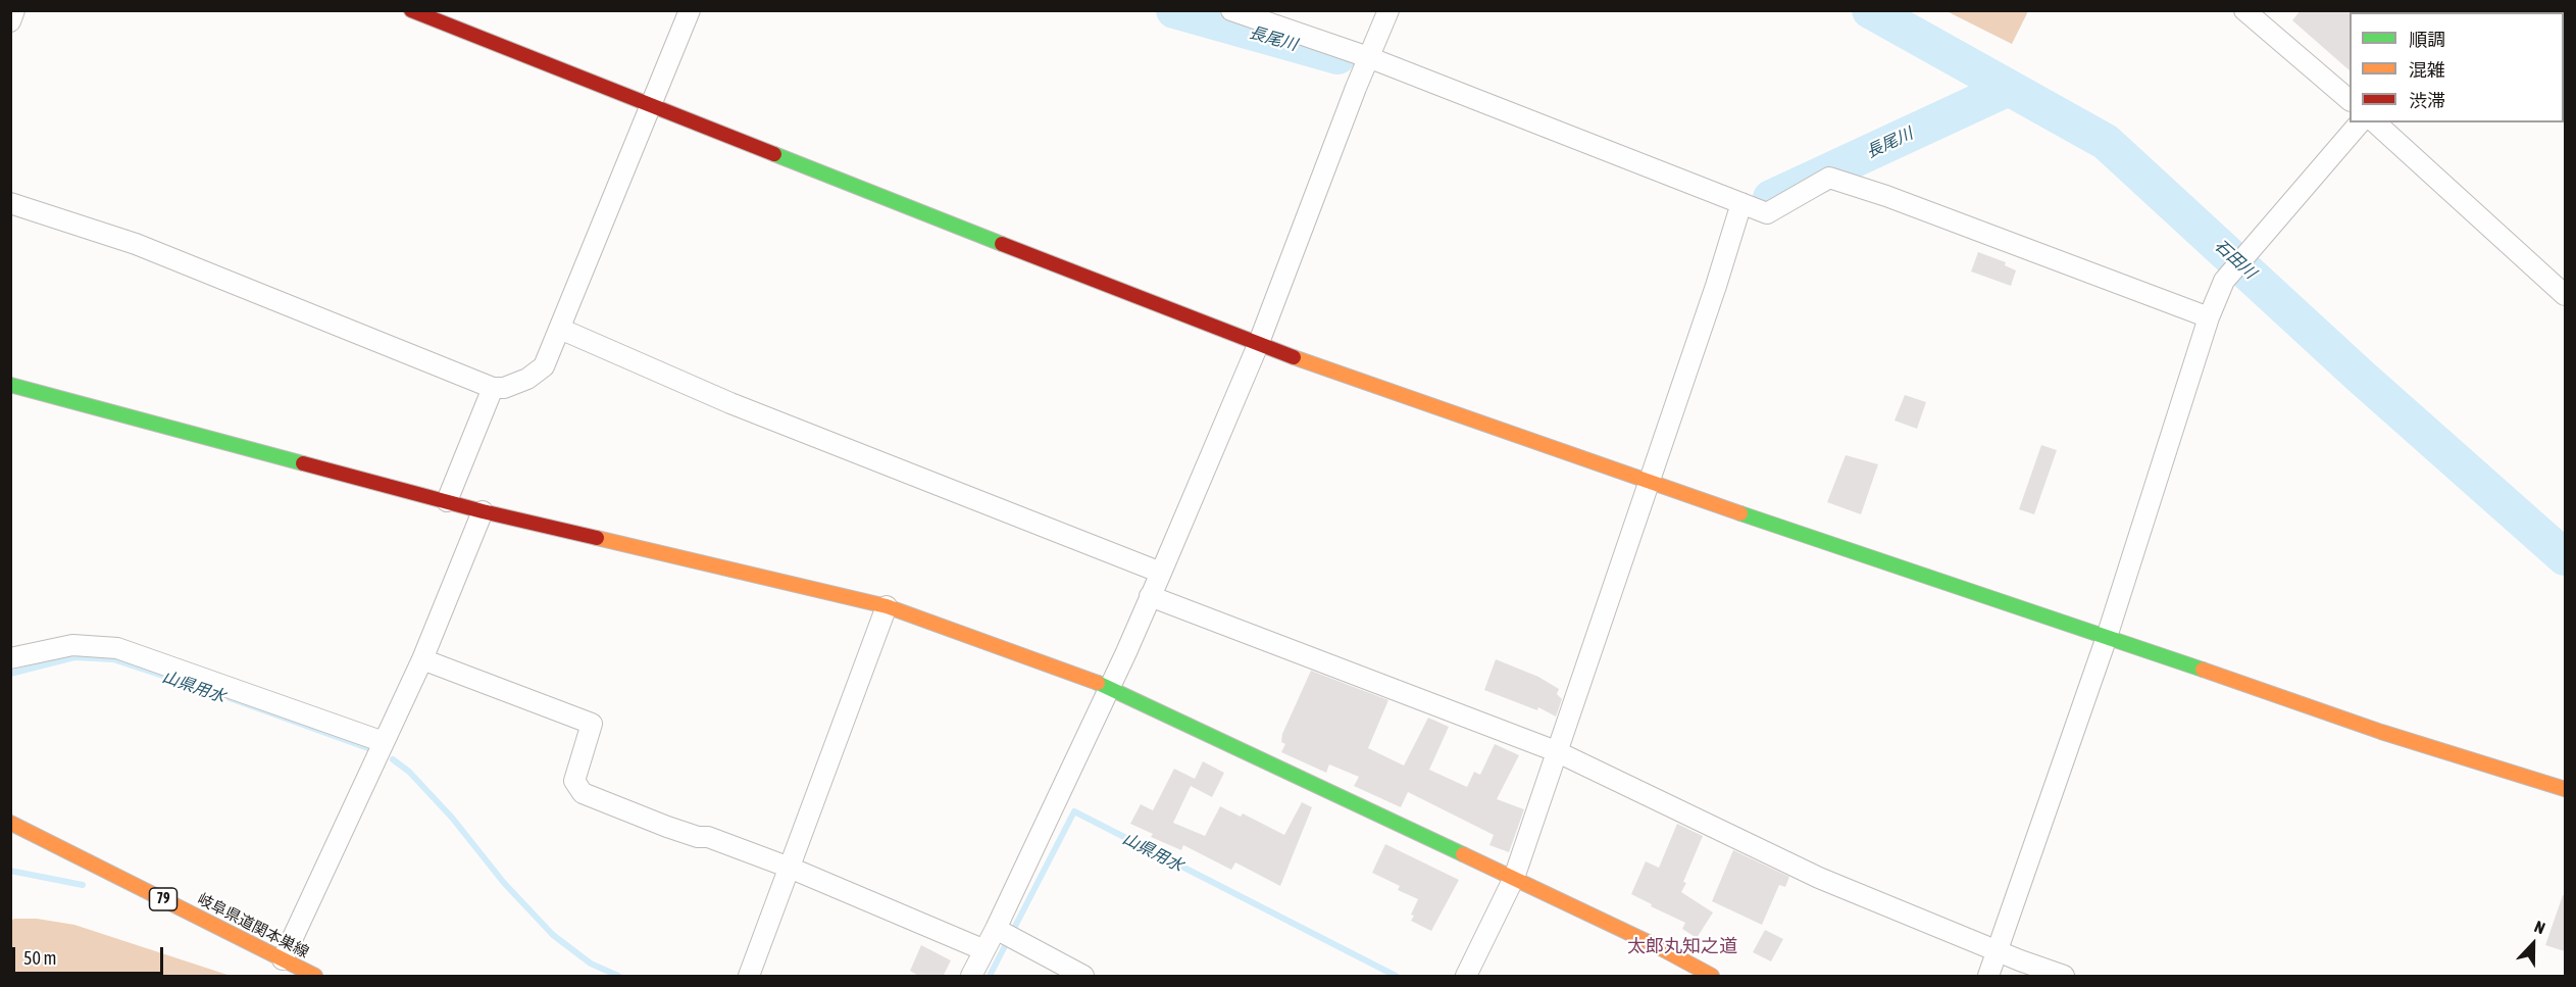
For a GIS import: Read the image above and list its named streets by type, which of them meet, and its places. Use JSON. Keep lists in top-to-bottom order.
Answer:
{
  "streets": {
    "street": ["79", "岐阜県道関本巣線"]
  },
  "districts": ["太郎丸知之道"],
  "water": ["長尾川", "石田川", "山県用水"],
  "legend": ["順調", "混雑", "渋滞"],
  "scale_bar": "50 m",
  "north": "top"
}
